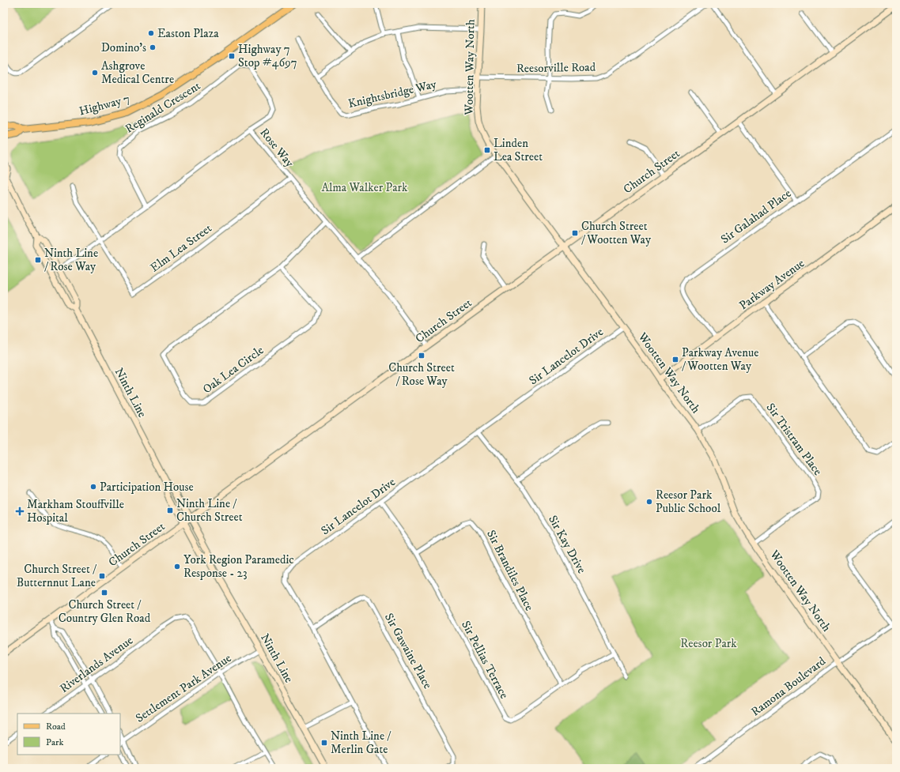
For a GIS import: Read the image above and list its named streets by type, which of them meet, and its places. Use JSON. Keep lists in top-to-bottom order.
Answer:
{
  "streets": {
    "main road": ["Highway 7"],
    "street": [
      "Wootten Way North",
      "Reesorville Road",
      "Knightsbridge Way",
      "Reginald Crescent",
      "Rose Way",
      "Church Street",
      "Sir Galahad Place",
      "Elm Lea Street",
      "Parkway Avenue",
      "Sir Lancelot Drive",
      "Oak Lea Circle",
      "Ninth Line",
      "Sir Tristram Place",
      "Sir Kay Drive",
      "Sir Brandiles Place",
      "Sir Gawaine Place",
      "Sir Pellias Terrace",
      "Riverlands Avenue",
      "Ramona Boulevard",
      "Settlement Park Avenue"
    ]
  },
  "crossings": [
    ["Wootten Way North", "Reesorville Road"],
    ["Wootten Way North", "Knightsbridge Way"],
    ["Wootten Way North", "Church Street"],
    ["Wootten Way North", "Parkway Avenue"],
    ["Wootten Way North", "Sir Lancelot Drive"],
    ["Wootten Way North", "Sir Tristram Place"],
    ["Wootten Way North", "Ramona Boulevard"],
    ["Reginald Crescent", "Rose Way"],
    ["Rose Way", "Church Street"],
    ["Rose Way", "Elm Lea Street"],
    ["Rose Way", "Oak Lea Circle"],
    ["Rose Way", "Ninth Line"],
    ["Church Street", "Ninth Line"],
    ["Sir Galahad Place", "Parkway Avenue"],
    ["Sir Lancelot Drive", "Sir Kay Drive"],
    ["Sir Lancelot Drive", "Sir Gawaine Place"],
    ["Sir Lancelot Drive", "Sir Pellias Terrace"],
    ["Ninth Line", "Settlement Park Avenue"],
    ["Sir Kay Drive", "Sir Pellias Terrace"],
    ["Sir Brandiles Place", "Sir Pellias Terrace"],
    ["Riverlands Avenue", "Settlement Park Avenue"]
  ],
  "parks": ["Alma Walker Park", "Reesor Park"],
  "places": {
    "other": [
      "Easton Plaza",
      "Domino's",
      "Ashgrove Medical Centre",
      "Participation House",
      "Reesor Park Public School",
      "York Region Paramedic Response - 23"
    ],
    "transit": [
      "Highway 7 Stop #4697",
      "Linden Lea Street",
      "Church Street / Wootten Way",
      "Ninth Line / Rose Way",
      "Church Street / Rose Way",
      "Parkway Avenue / Wootten Way",
      "Ninth Line / Church Street",
      "Church Street / Butternnut Lane",
      "Church Street / Country Glen Road",
      "Ninth Line / Merlin Gate"
    ],
    "health": ["Markham Stouffville Hospital"]
  },
  "legend": ["Road", "Park"]
}
